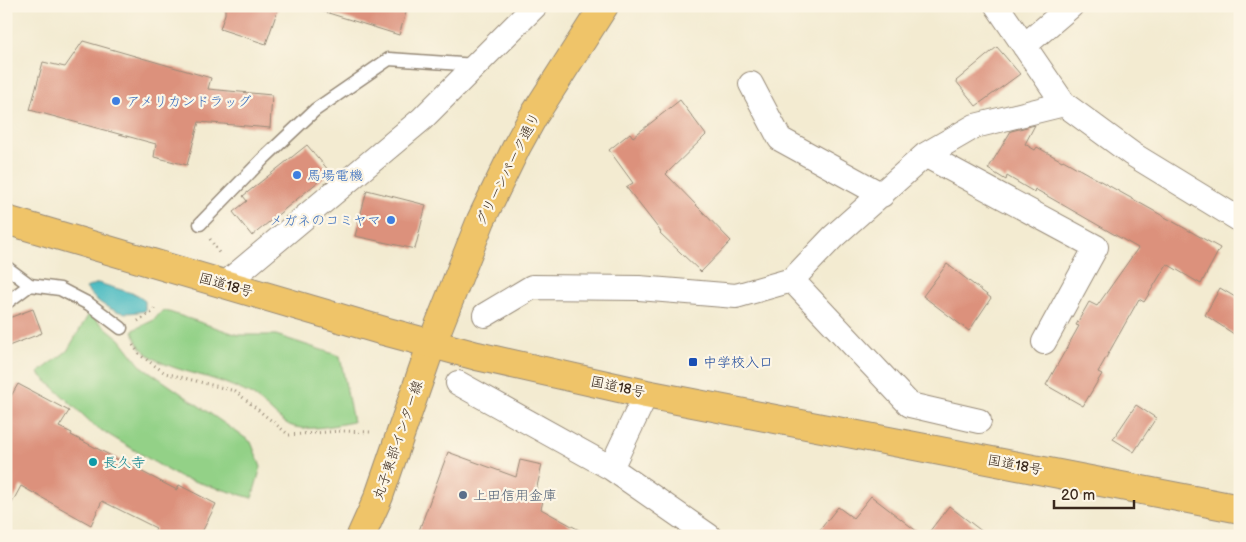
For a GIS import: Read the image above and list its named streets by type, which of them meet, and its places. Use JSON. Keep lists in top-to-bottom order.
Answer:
{
  "streets": {
    "main road": ["グリーンパーク通り", "国道18号", "丸子東部インター線"]
  },
  "crossings": [
    ["グリーンパーク通り", "国道18号"],
    ["グリーンパーク通り", "丸子東部インター線"],
    ["国道18号", "丸子東部インター線"]
  ],
  "places": {
    "other": [
      "アメリカンドラッグ",
      "馬場電機",
      "メガネのコミヤマ",
      "長久寺",
      "上田信用金庫"
    ],
    "transit": ["中学校入口"]
  },
  "scale_bar": "20 m"
}
